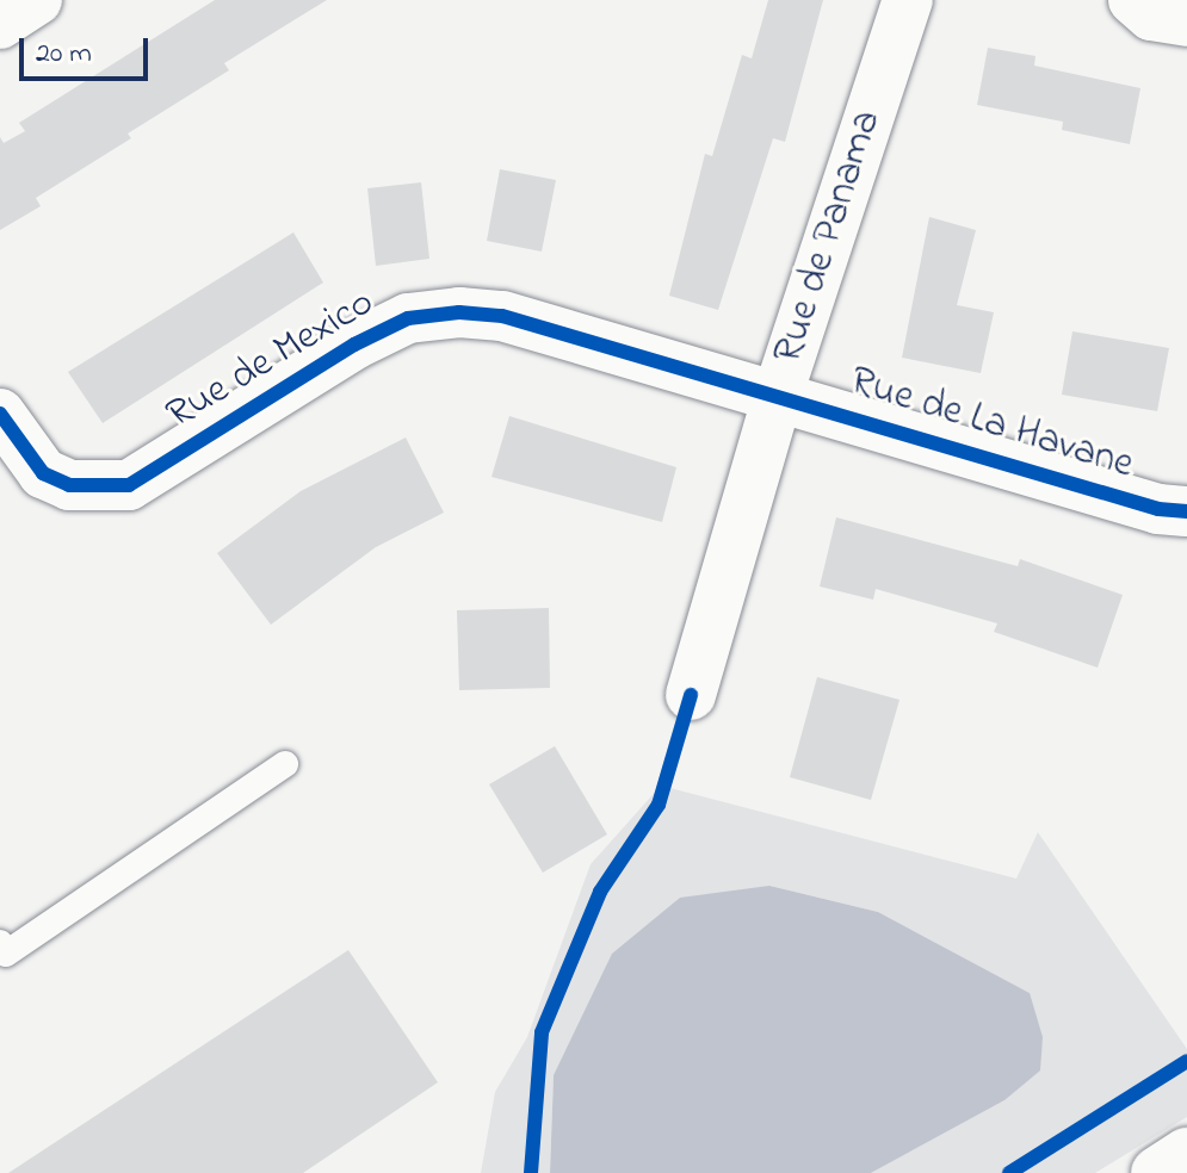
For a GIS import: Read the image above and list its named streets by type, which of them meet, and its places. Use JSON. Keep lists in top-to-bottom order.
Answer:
{
  "streets": {
    "street": ["Rue de Panama", "Rue de Mexico", "Rue de La Havane"]
  },
  "crossings": [
    ["Rue de Panama", "Rue de Mexico"],
    ["Rue de Panama", "Rue de La Havane"],
    ["Rue de Mexico", "Rue de La Havane"]
  ],
  "scale_bar": "20 m"
}
